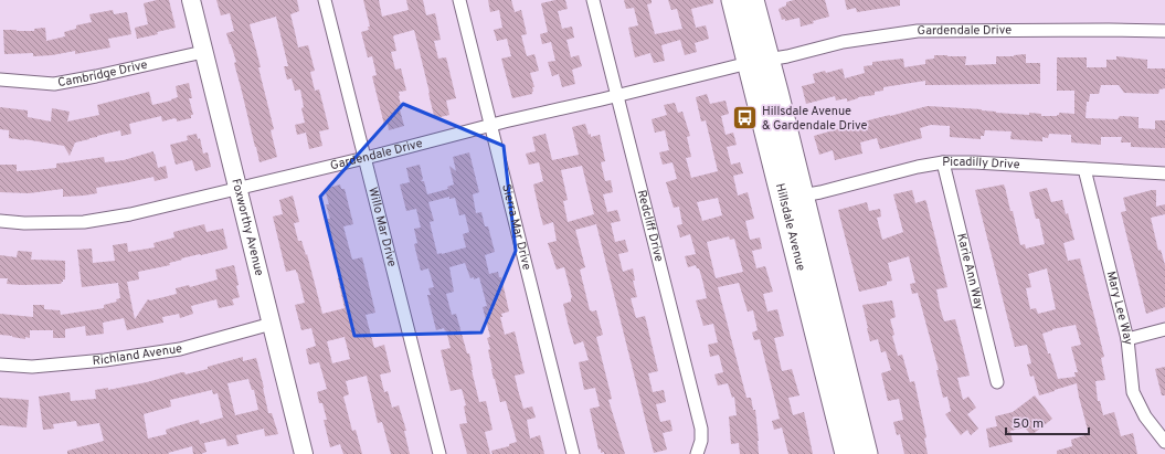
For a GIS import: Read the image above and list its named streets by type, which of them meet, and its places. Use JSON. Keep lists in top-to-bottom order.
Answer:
{
  "streets": {
    "highway": ["Hillsdale Avenue"],
    "street": [
      "Gardendale Drive",
      "Cambridge Drive",
      "Picadilly Drive",
      "Foxworthy Avenue",
      "Willo Mar Drive",
      "Sierra Mar Drive",
      "Redcliff Drive",
      "Karie Ann Way",
      "Mary Lee Way",
      "Richland Avenue"
    ]
  },
  "crossings": [
    ["Gardendale Drive", "Foxworthy Avenue"],
    ["Gardendale Drive", "Willo Mar Drive"],
    ["Gardendale Drive", "Sierra Mar Drive"],
    ["Gardendale Drive", "Redcliff Drive"],
    ["Gardendale Drive", "Hillsdale Avenue"],
    ["Cambridge Drive", "Foxworthy Avenue"],
    ["Picadilly Drive", "Hillsdale Avenue"],
    ["Picadilly Drive", "Karie Ann Way"],
    ["Picadilly Drive", "Mary Lee Way"],
    ["Foxworthy Avenue", "Richland Avenue"]
  ],
  "places": {
    "bus stop": ["Hillsdale Avenue & Gardendale Drive"]
  },
  "scale_bar": "50 m"
}
